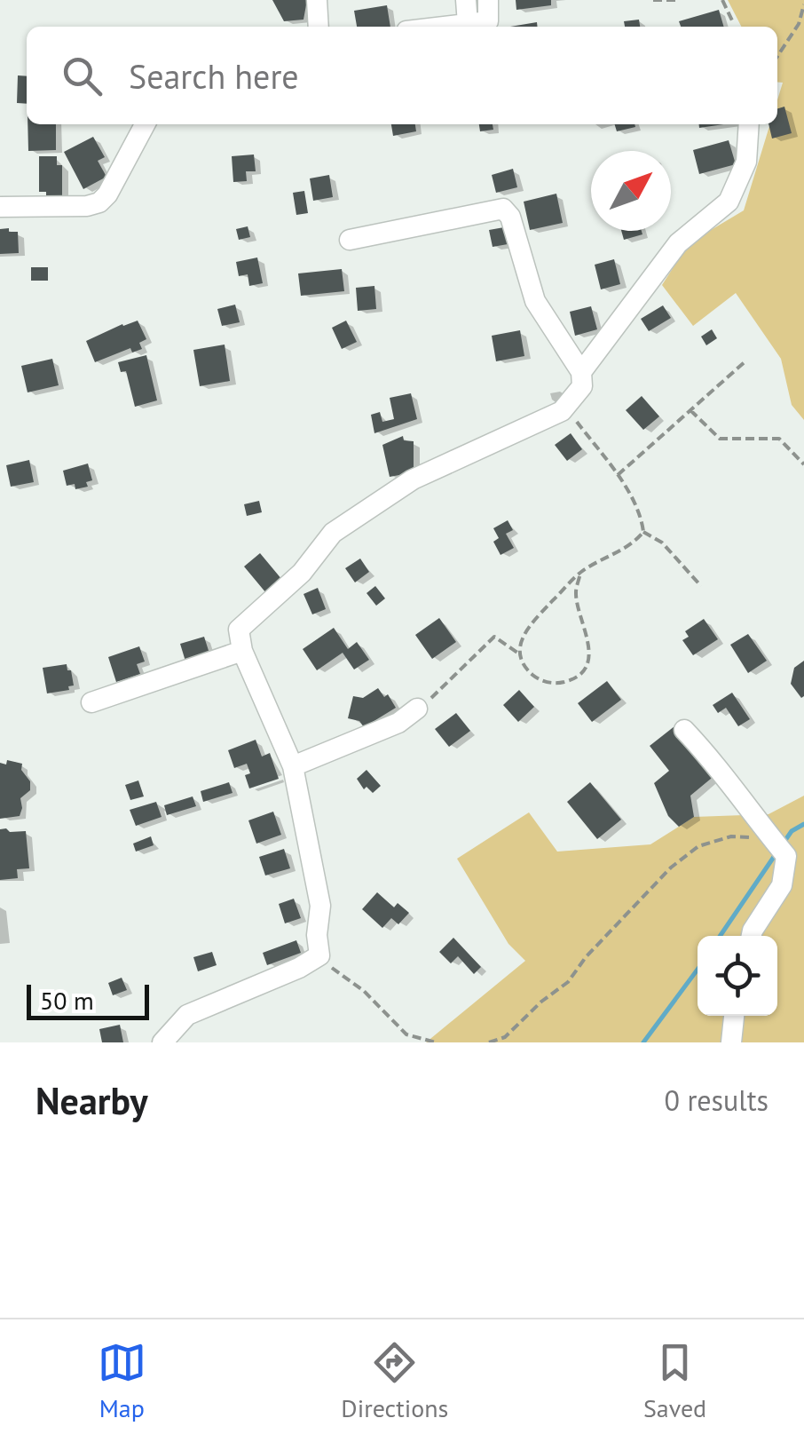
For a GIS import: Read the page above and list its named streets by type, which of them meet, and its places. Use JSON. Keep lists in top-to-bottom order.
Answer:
{
  "scale_bar": "50 m",
  "north": "top right",
  "page": {
    "search": "Search here",
    "scale": "50 m",
    "heading": ["Nearby", "0 results"],
    "nav": ["Map", "Directions", "Saved"]
  }
}
